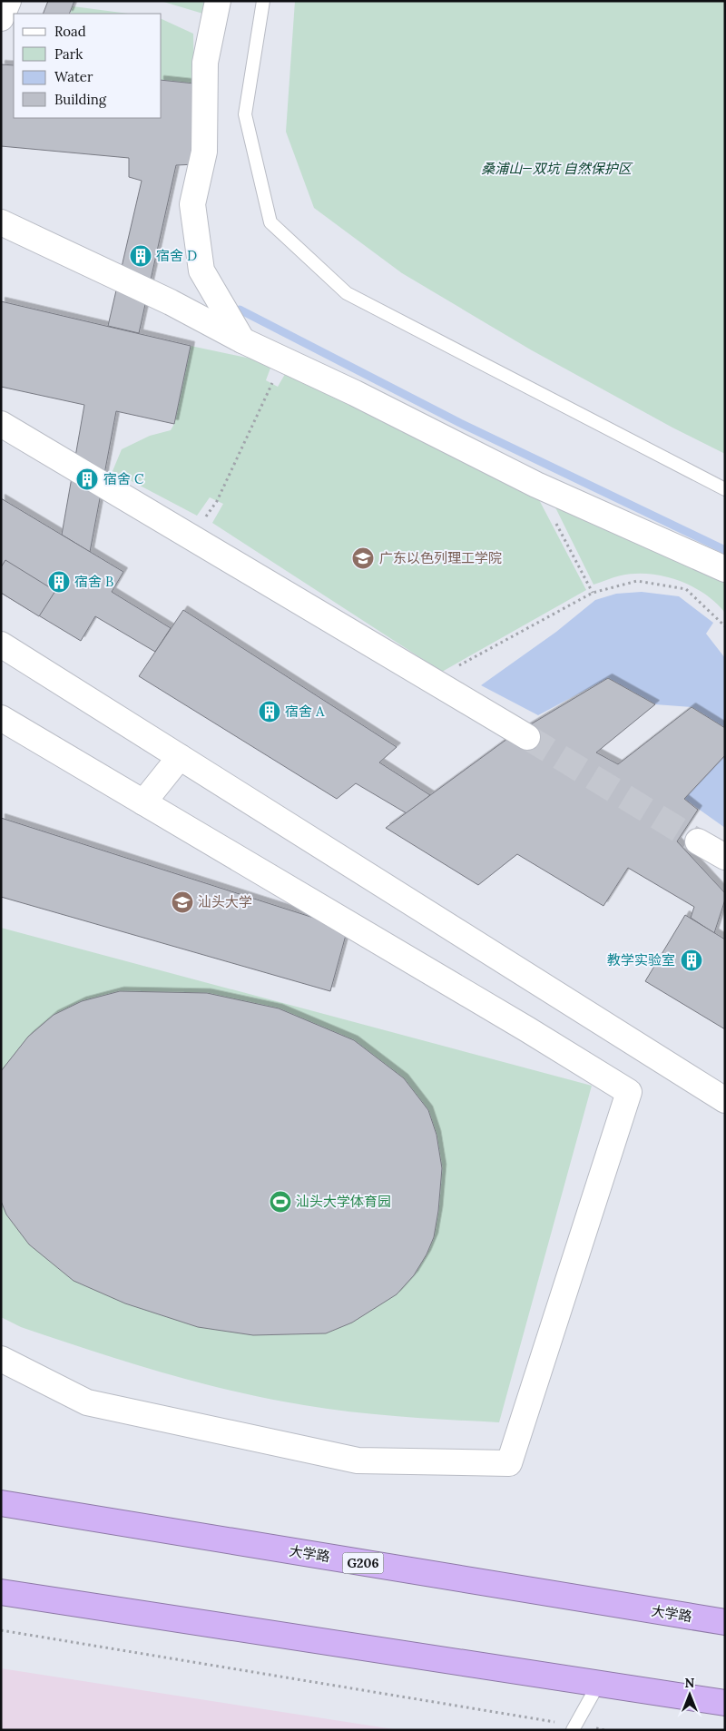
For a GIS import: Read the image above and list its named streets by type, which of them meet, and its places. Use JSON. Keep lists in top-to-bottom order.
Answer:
{
  "streets": {
    "highway": ["大学路", "G206"]
  },
  "parks": ["桑浦山—双坑 自然保护区"],
  "places": {
    "building": [
      "宿舍 D",
      "宿舍 C",
      "宿舍 B",
      "宿舍 A",
      "教学实验室"
    ],
    "school or university": ["广东以色列理工学院", "汕头大学"],
    "sports": ["汕头大学体育园"]
  },
  "legend": [
    "Road",
    "Park",
    "Water",
    "Building"
  ],
  "north": "top"
}
